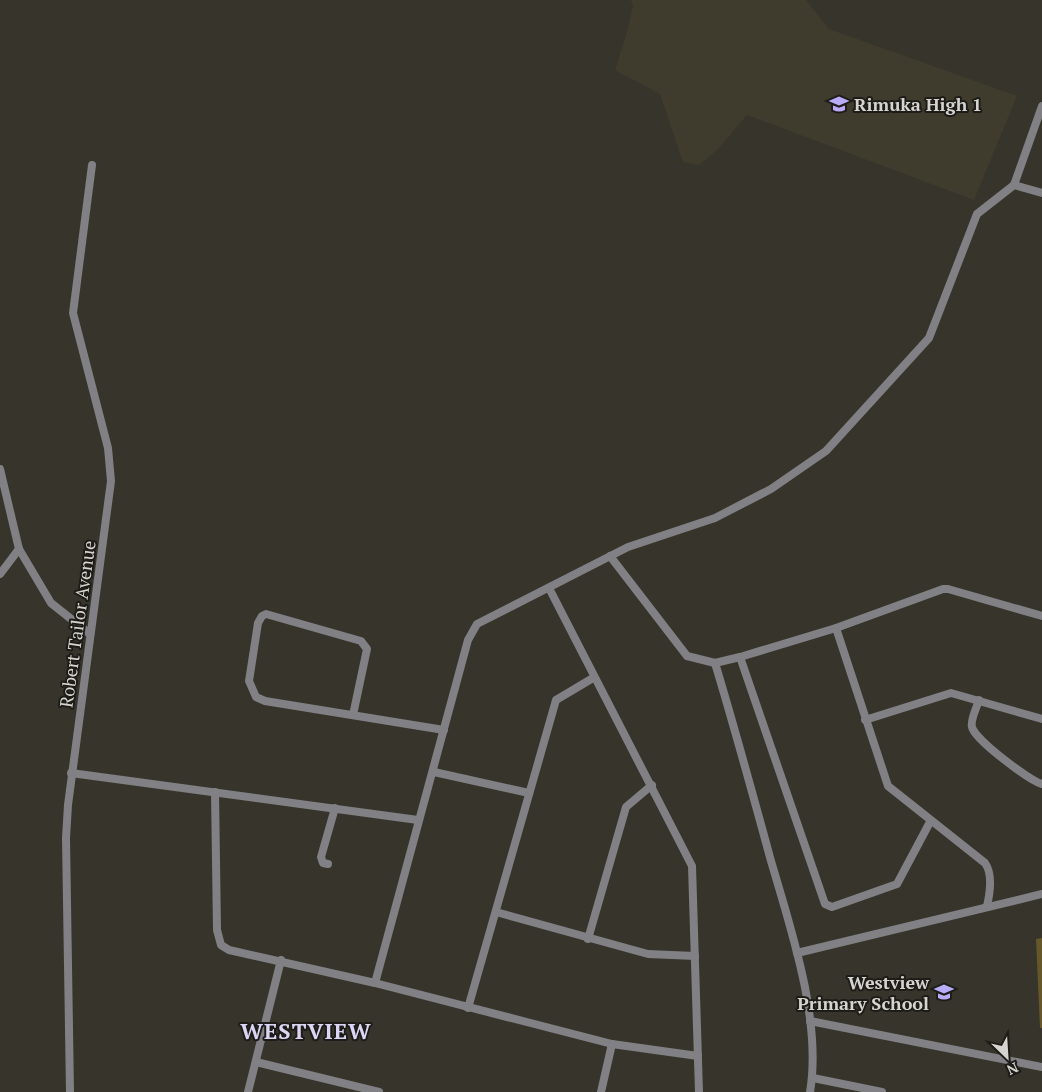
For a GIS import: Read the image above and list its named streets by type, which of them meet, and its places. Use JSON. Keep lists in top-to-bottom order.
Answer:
{
  "streets": {
    "street": ["Robert Tailor Avenue"]
  },
  "districts": ["WESTVIEW"],
  "places": {
    "school or university": ["Rimuka High 1", "Westview Primary School"]
  },
  "north": "bottom right"
}
